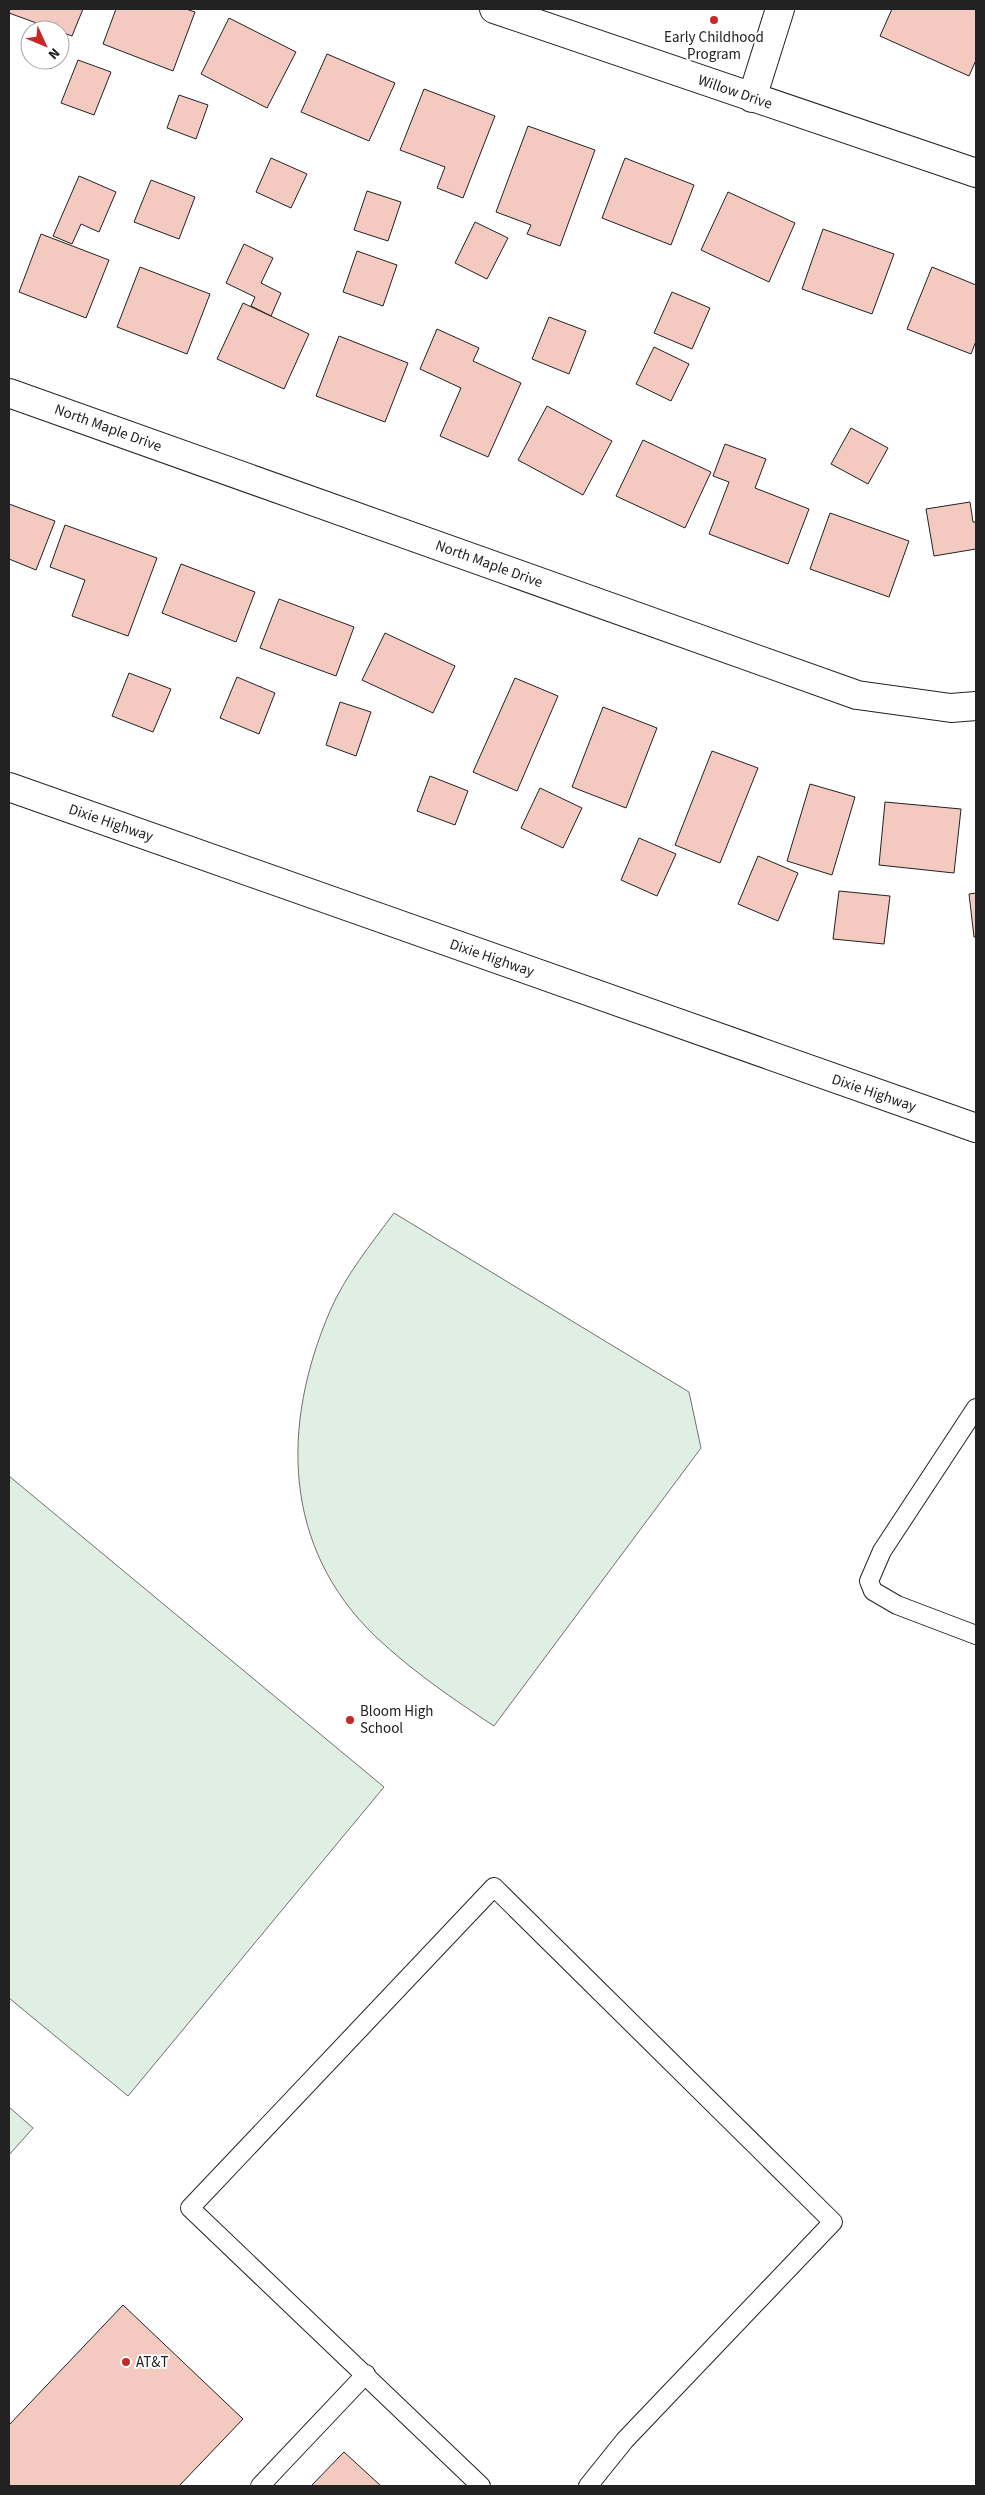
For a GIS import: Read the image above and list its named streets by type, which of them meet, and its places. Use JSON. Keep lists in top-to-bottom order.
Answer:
{
  "streets": {
    "street": ["Willow Drive", "North Maple Drive", "Dixie Highway"]
  },
  "places": ["Early Childhood Program", "Bloom High School", "AT&T"],
  "north": "bottom right"
}
